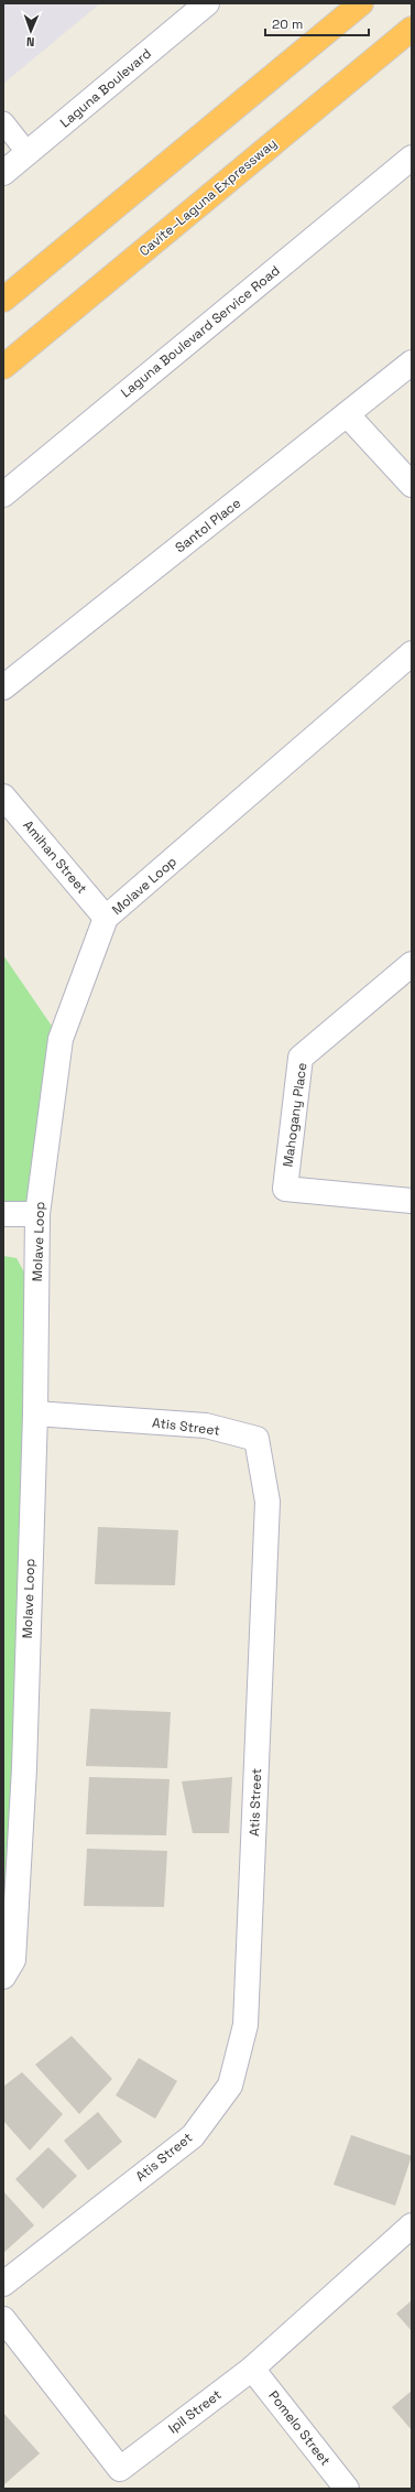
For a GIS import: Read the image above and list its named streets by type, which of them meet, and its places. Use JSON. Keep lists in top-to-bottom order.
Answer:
{
  "streets": {
    "highway": ["Cavite–Laguna Expressway"],
    "street": [
      "Laguna Boulevard",
      "Laguna Boulevard Service Road",
      "Santol Place",
      "Amihan Street",
      "Molave Loop",
      "Mahogany Place",
      "Atis Street",
      "Ipil Street",
      "Pomelo Street"
    ]
  },
  "crossings": [
    ["Amihan Street", "Molave Loop"],
    ["Molave Loop", "Atis Street"],
    ["Ipil Street", "Pomelo Street"]
  ],
  "scale_bar": "20 m",
  "north": "bottom"
}
